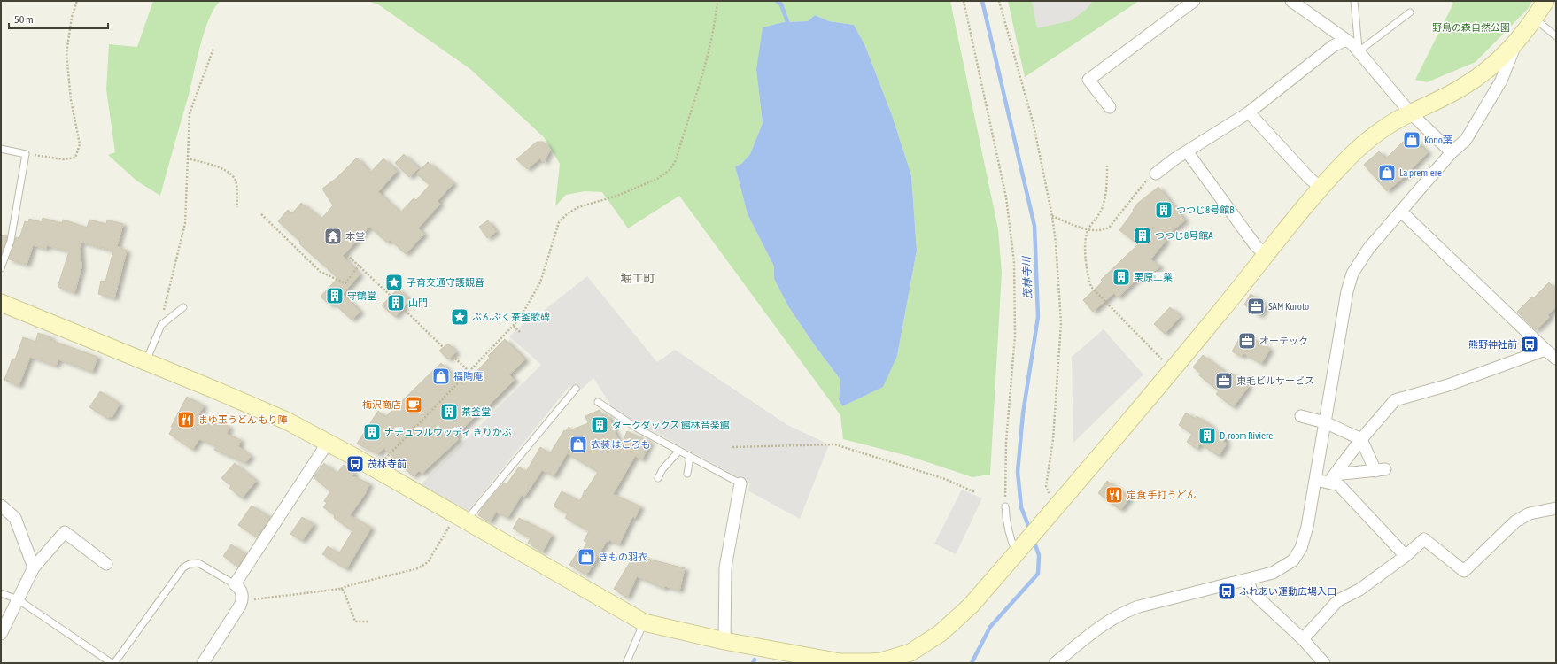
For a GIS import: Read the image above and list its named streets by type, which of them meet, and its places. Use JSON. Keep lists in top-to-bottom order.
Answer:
{
  "districts": ["堀工町"],
  "water": ["茂林寺川"],
  "parks": ["野鳥の森自然公園"],
  "places": {
    "shop": [
      "Kono葉",
      "La premiere",
      "福陶庵",
      "衣装 はごろも",
      "きもの羽衣"
    ],
    "building": [
      "つつじ8号館B",
      "つつじ8号館A",
      "栗原工業",
      "守鶴堂",
      "山門",
      "茶釜堂",
      "ダークダックス 館林音楽館",
      "ナチュラルウッディ きりかぶ",
      "D-room Riviere"
    ],
    "temple": ["本堂"],
    "place": ["子育交通守護観音", "ぶんぶく茶釜歌碑"],
    "office": ["SAM Kuroto", "オーテック", "東毛ビルサービス"],
    "bus stop": ["熊野神社前", "茂林寺前", "ふれあい運動広場入口"],
    "cafe": ["梅沢商店"],
    "restaurant": ["まゆ玉うどん もり陣", "定食 手打うどん"]
  },
  "scale_bar": "50 m"
}
